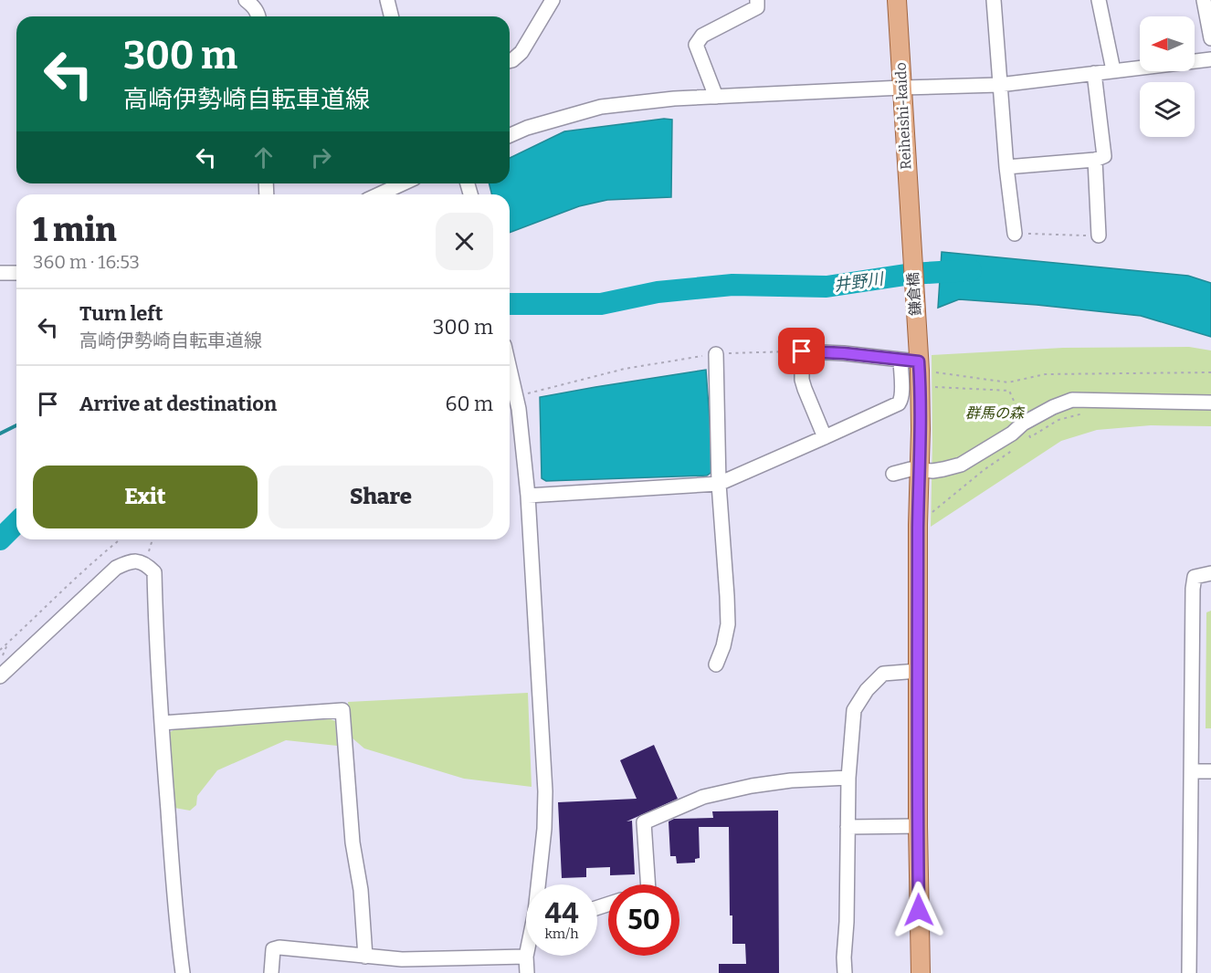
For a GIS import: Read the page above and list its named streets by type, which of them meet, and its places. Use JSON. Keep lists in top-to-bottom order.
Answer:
{
  "streets": {
    "main road": ["Reiheishi-kaido", "鎌倉橋"]
  },
  "crossings": [
    ["Reiheishi-kaido", "鎌倉橋"]
  ],
  "water": ["井野川"],
  "parks": ["群馬の森"],
  "north": "left",
  "page": {
    "turn": ["300 m", "高崎伊勢崎自転車道線"],
    "heading": ["1 min", "360 m · 16:53"],
    "list": [
      {
        "name": "Turn left",
        "note": "高崎伊勢崎自転車道線",
        "value": "300 m"
      },
      {
        "name": "Arrive at destination",
        "value": "60 m"
      }
    ],
    "buttons": ["Exit", "Share"],
    "speed": "44 km/h",
    "limit": "50"
  }
}
